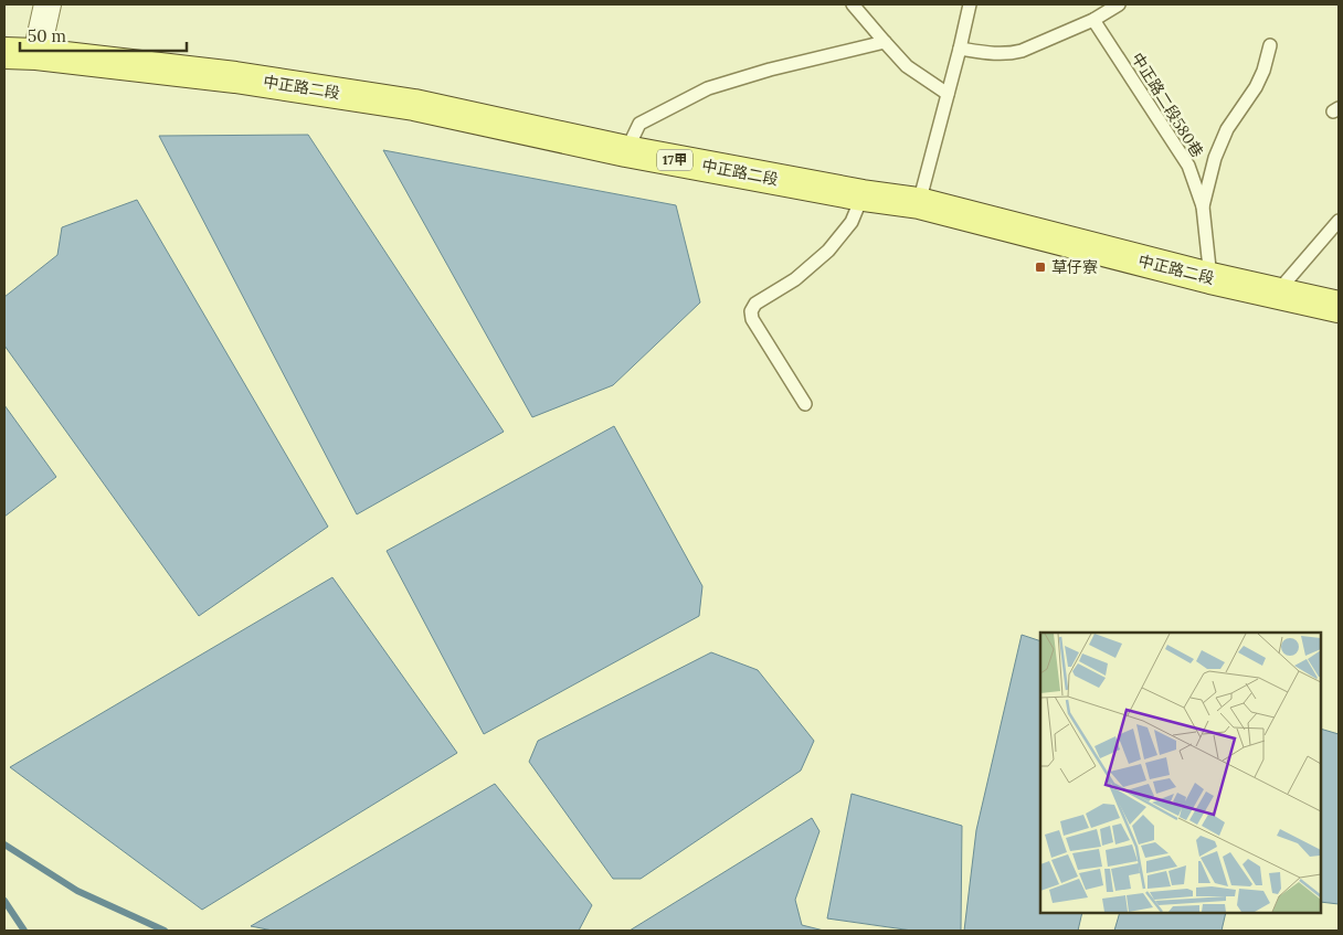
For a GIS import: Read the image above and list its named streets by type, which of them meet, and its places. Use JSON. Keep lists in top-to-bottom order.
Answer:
{
  "streets": {
    "main road": ["中正路二段", "17甲"],
    "lane": ["中正路二段580巷"]
  },
  "crossings": [
    ["中正路二段", "中正路二段580巷"]
  ],
  "places": {
    "transit": ["草仔寮"]
  },
  "scale_bar": "50 m"
}
